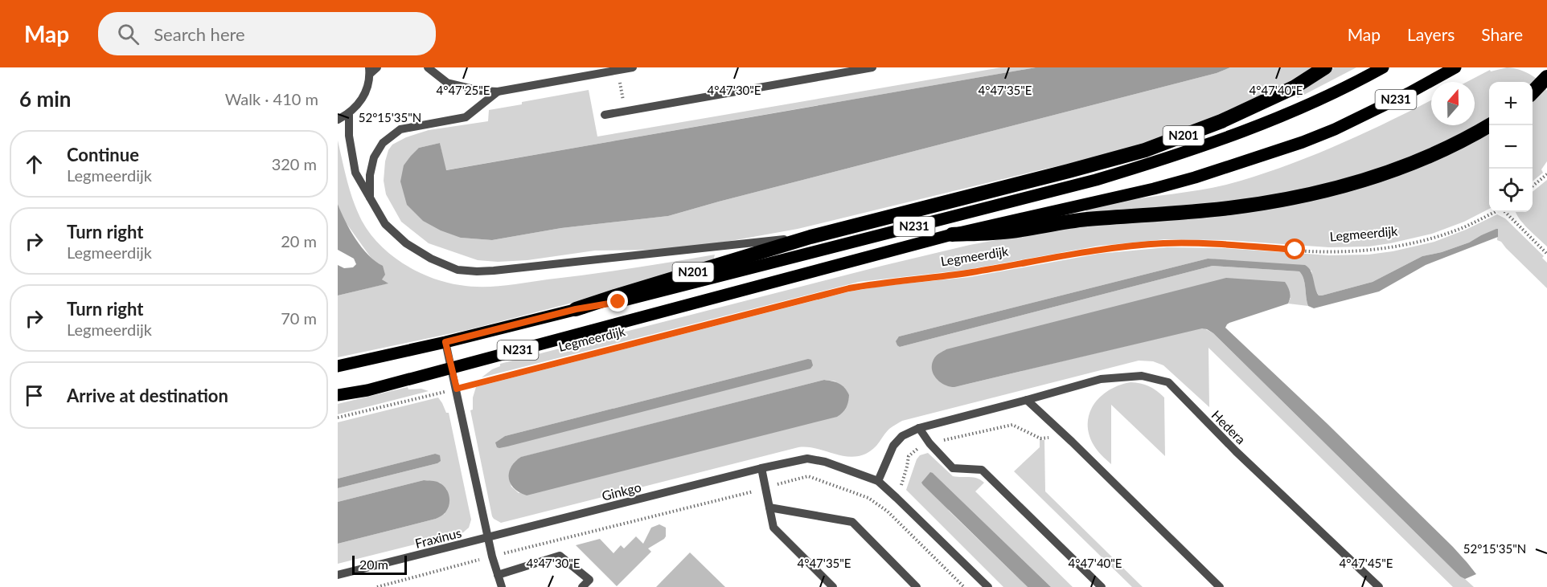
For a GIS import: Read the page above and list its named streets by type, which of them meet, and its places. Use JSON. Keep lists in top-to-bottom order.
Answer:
{
  "streets": {
    "highway": ["N231", "N201"],
    "main road": ["Legmeerdijk"],
    "street": ["Hedera", "Ginkgo", "Fraxinus"]
  },
  "crossings": [
    ["N231", "N201"],
    ["N231", "Legmeerdijk"],
    ["Hedera", "Ginkgo"],
    ["Ginkgo", "Fraxinus"]
  ],
  "scale_bar": "20 m",
  "north": "top",
  "page": {
    "header": "Map",
    "search": "Search here",
    "nav": ["Map", "Layers", "Share"],
    "heading": ["6 min", "Walk · 410 m"],
    "map_buttons": ["+", "−"],
    "list": [
      ["Continue", "Legmeerdijk", "320 m"],
      ["Turn right", "Legmeerdijk", "20 m"],
      ["Turn right", "Legmeerdijk", "70 m"],
      "Arrive at destination"
    ],
    "scale": "20 m"
  },
  "coordinates": [
    "4°47'25\"E",
    "4°47'30\"E",
    "4°47'35\"E",
    "4°47'40\"E",
    "52°15'35\"N",
    "4°47'45\"E"
  ]
}
